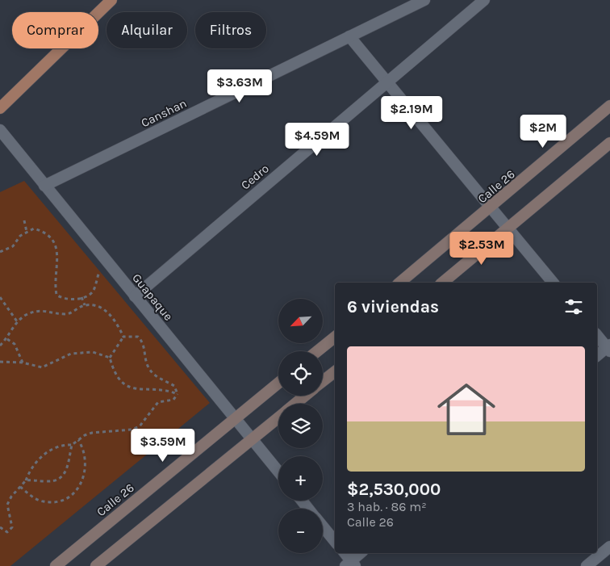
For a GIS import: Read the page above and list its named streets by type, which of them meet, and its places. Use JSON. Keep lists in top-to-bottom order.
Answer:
{
  "streets": {
    "main road": ["Calle 26"],
    "street": ["Canshan", "Cedro", "Guapaque"]
  },
  "crossings": [
    ["Canshan", "Guapaque"],
    ["Cedro", "Guapaque"],
    ["Calle 26", "Guapaque"]
  ],
  "north": "bottom left",
  "page": {
    "chip": ["Comprar", "Alquilar", "Filtros"],
    "price": [
      "$3.63M",
      "$2.19M",
      "$2M",
      "$4.59M",
      "$2.53M",
      "$3.59M"
    ],
    "heading": "6 viviendas",
    "map_buttons": ["+", "−"],
    "list": [
      {
        "name": "$2,530,000",
        "note": "3 hab. · 86 m² · Calle 26"
      }
    ]
  }
}
